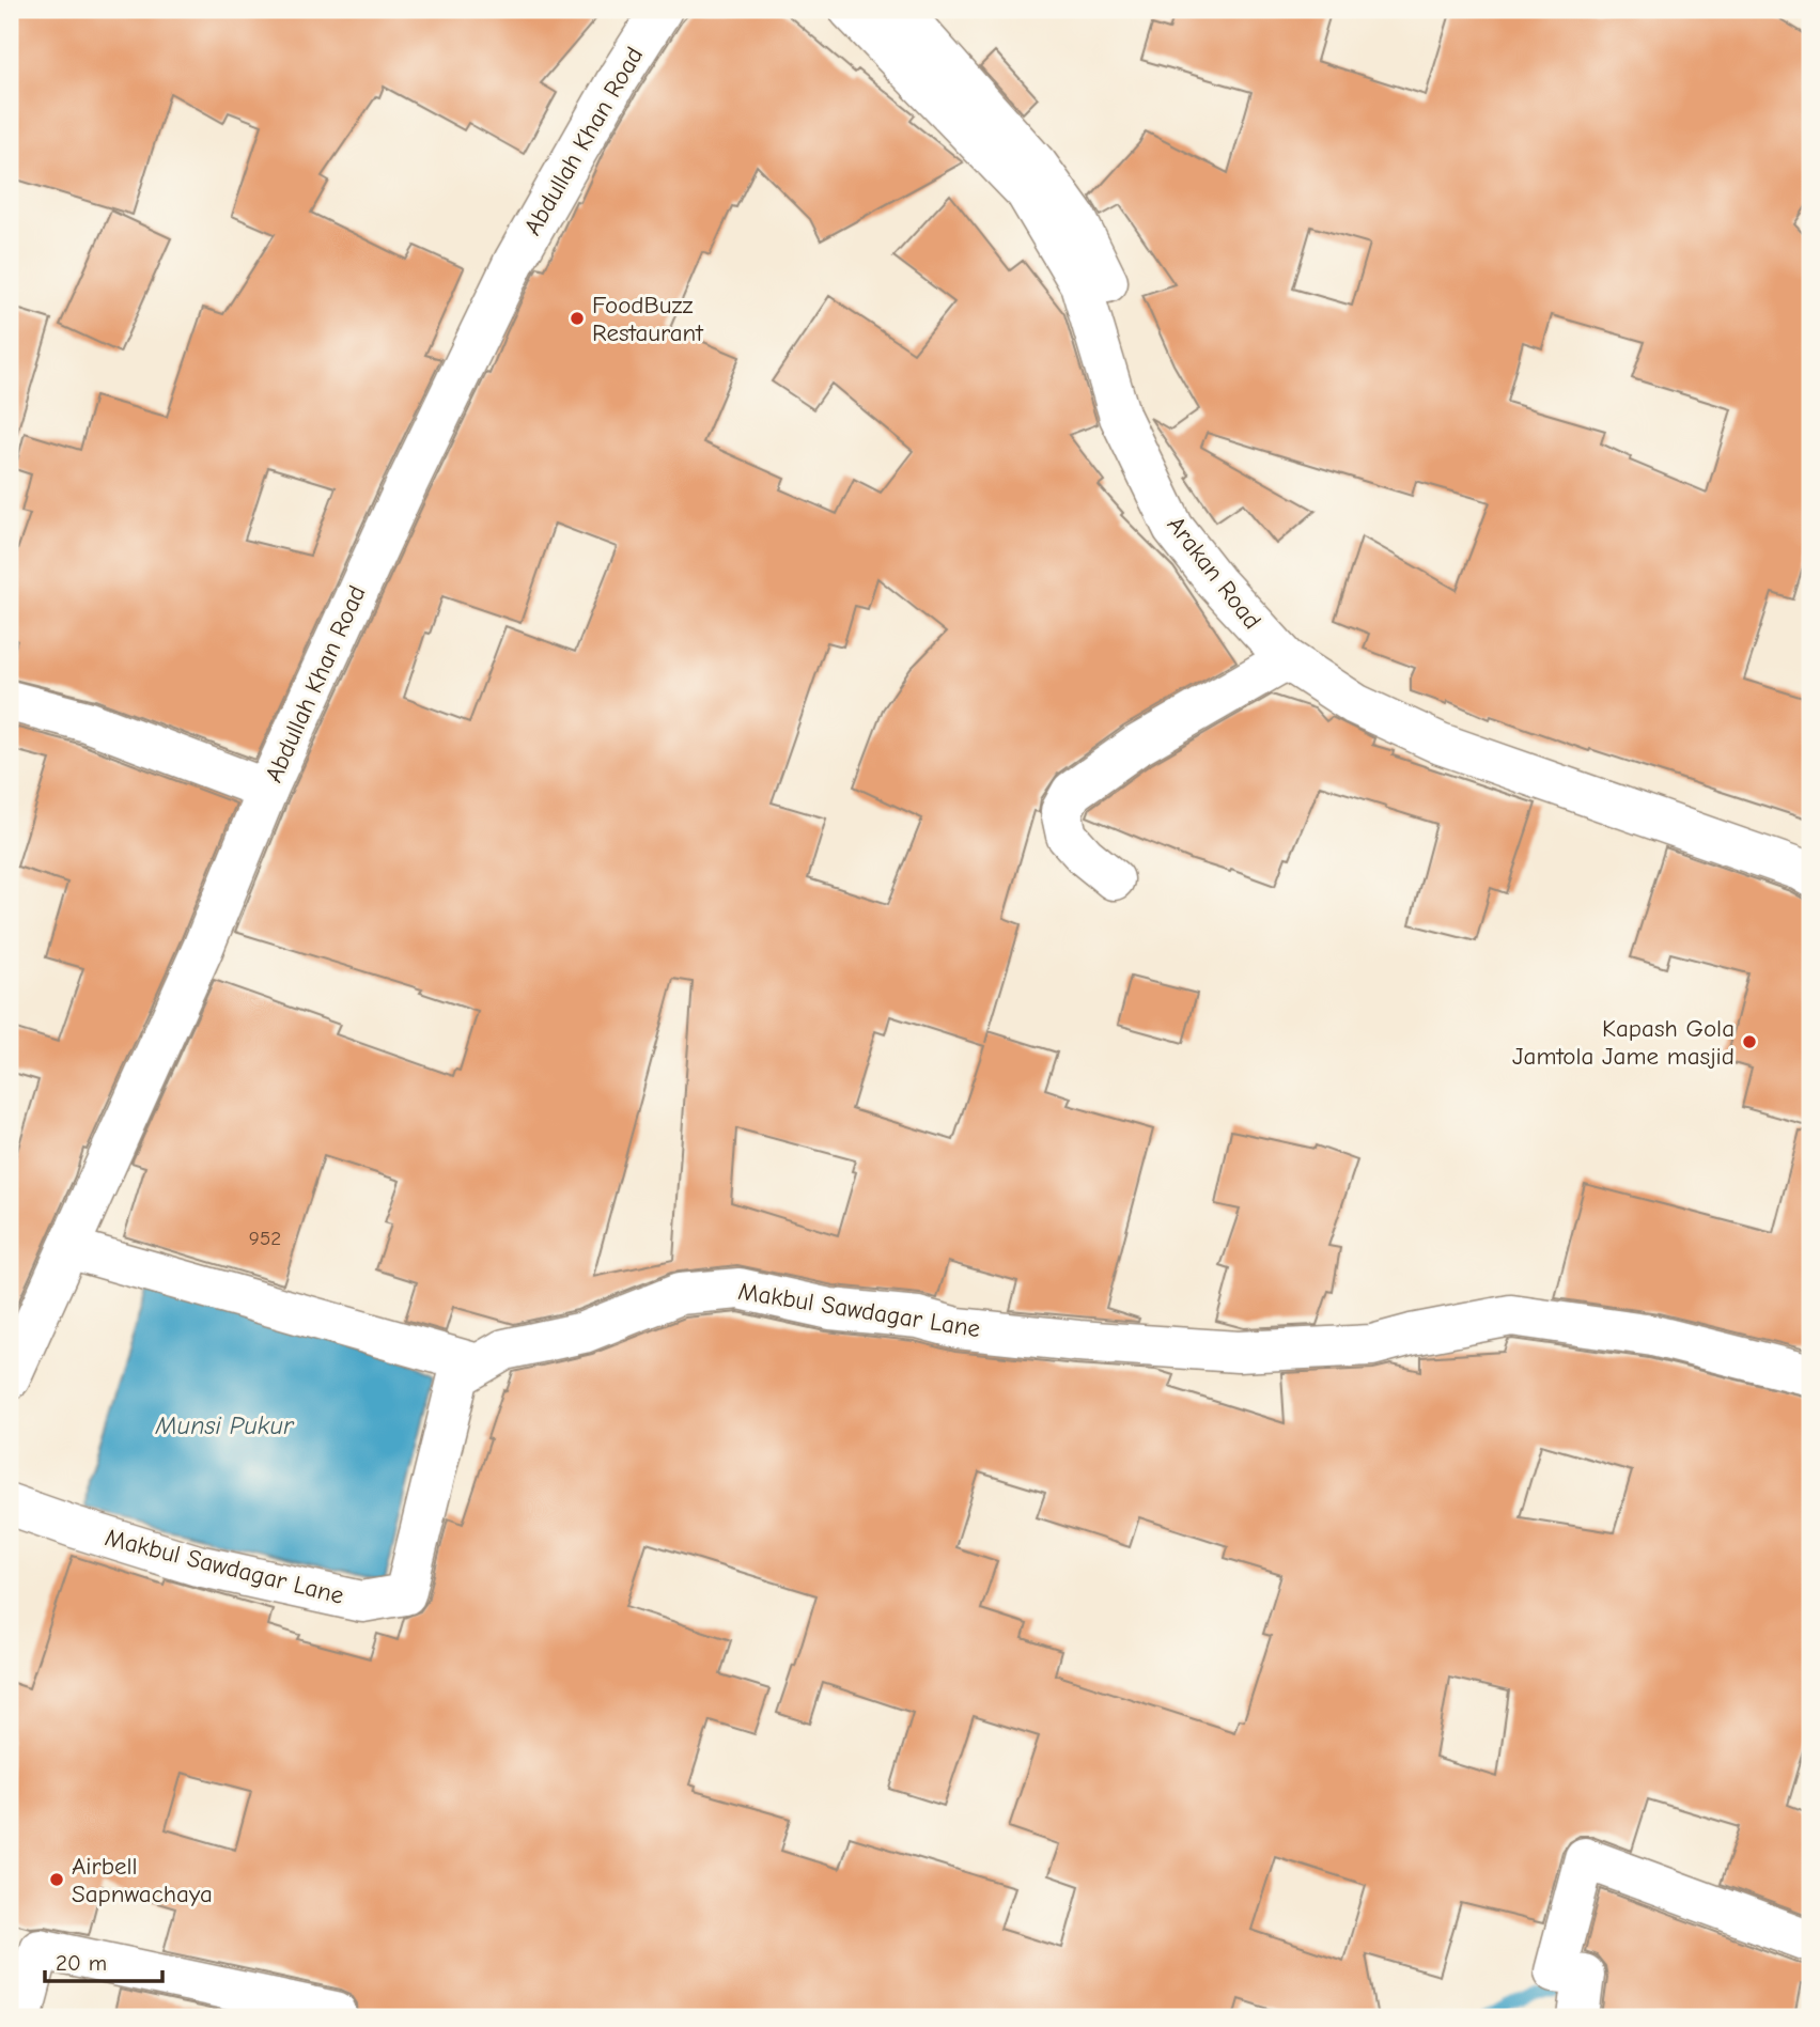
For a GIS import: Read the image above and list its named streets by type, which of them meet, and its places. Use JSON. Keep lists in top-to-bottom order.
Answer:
{
  "streets": {
    "street": ["Abdullah Khan Road", "Arakan Road", "Makbul Sawdagar Lane"]
  },
  "water": ["Munsi Pukur"],
  "places": ["FoodBuzz Restaurant", "Kapash Gola Jamtola Jame masjid", "Airbell Sapnwachaya"],
  "house_numbers": ["952"],
  "scale_bar": "20 m"
}
